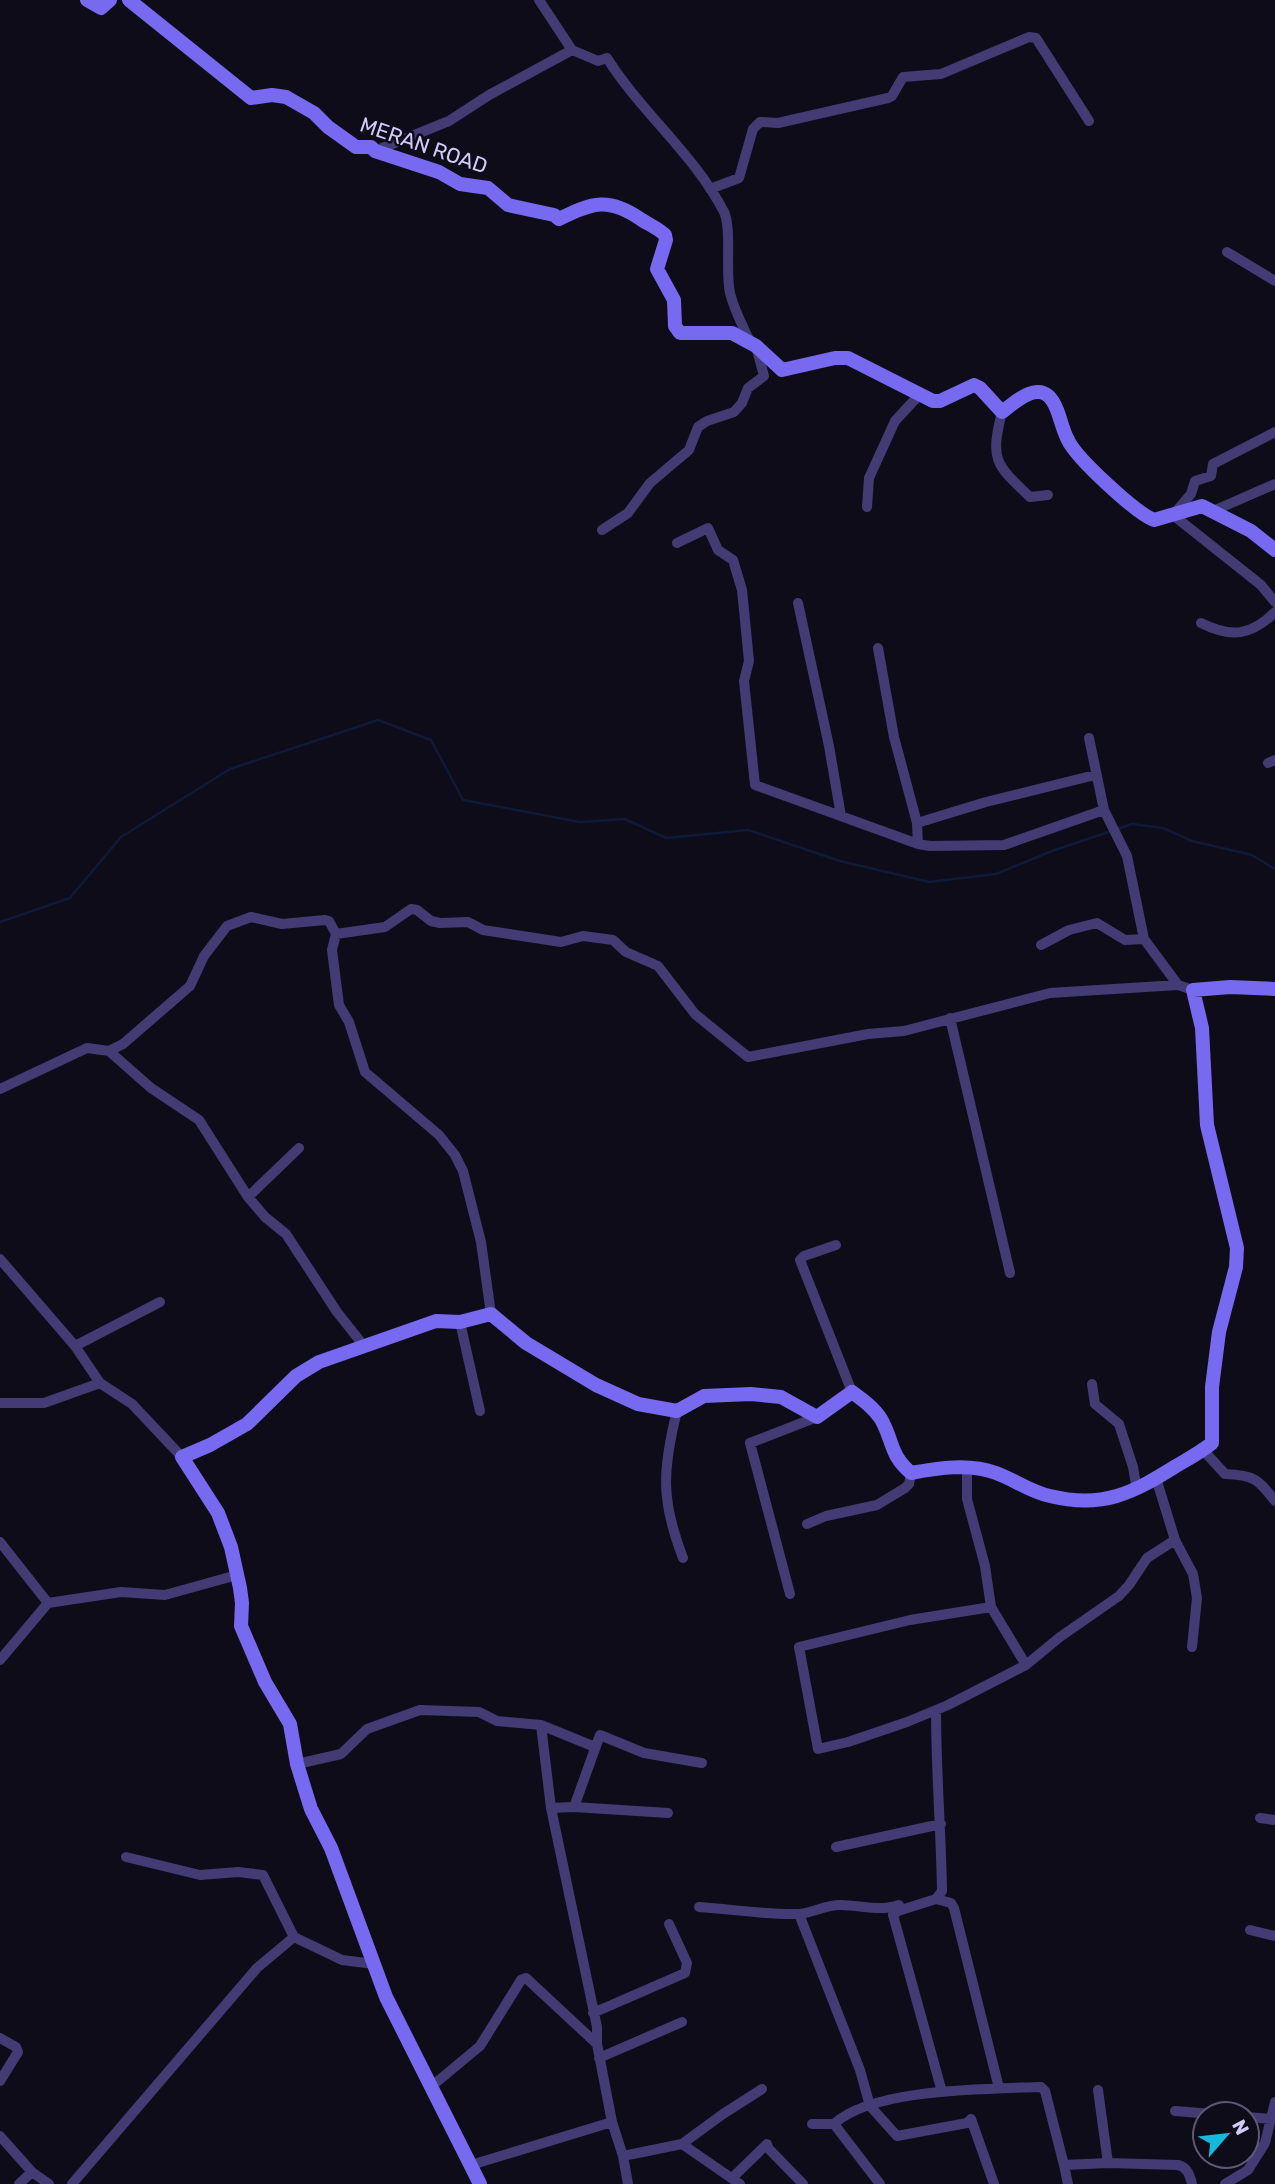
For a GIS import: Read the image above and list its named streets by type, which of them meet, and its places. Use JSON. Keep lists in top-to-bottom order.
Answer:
{
  "streets": {
    "street": ["MERAN ROAD"]
  },
  "north": "top right"
}
